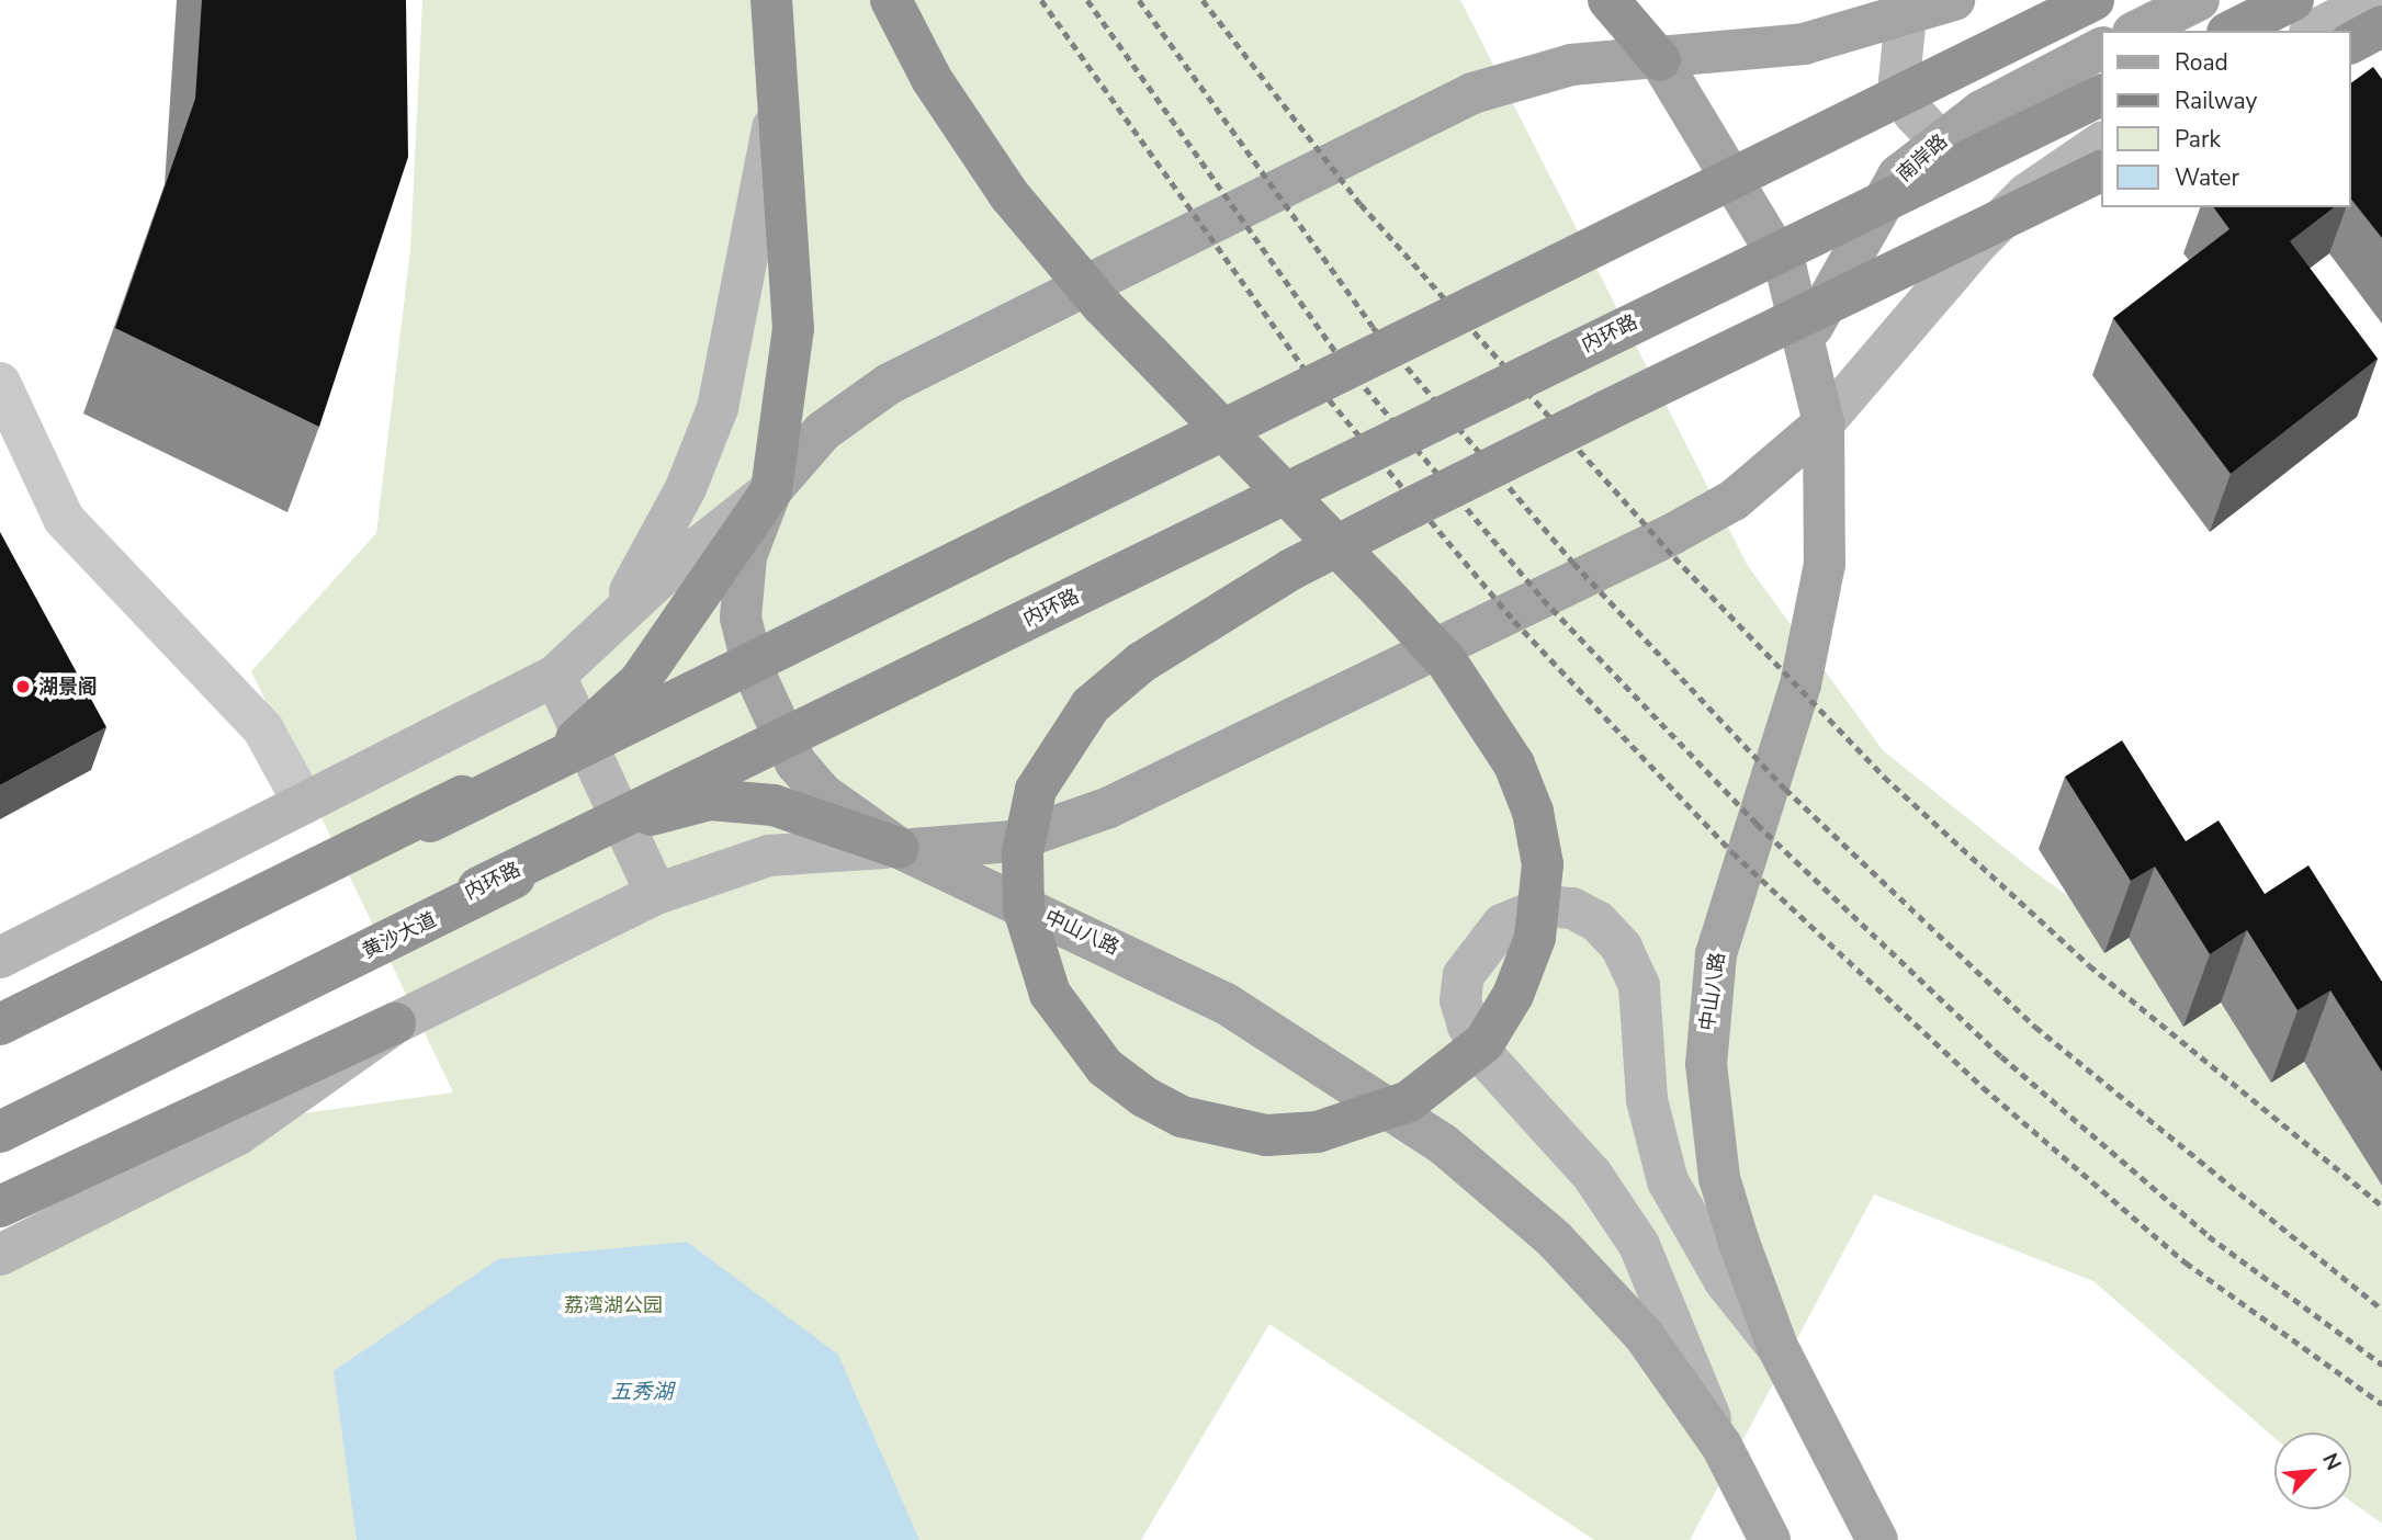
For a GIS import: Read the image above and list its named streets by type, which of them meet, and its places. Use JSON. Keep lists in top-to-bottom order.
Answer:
{
  "streets": {
    "highway": ["内环路", "黄沙大道"],
    "main road": ["南岸路", "中山八路"]
  },
  "crossings": [
    ["南岸路", "中山八路"],
    ["中山八路", "黄沙大道"]
  ],
  "water": ["五秀湖"],
  "parks": ["荔湾湖公园"],
  "places": ["湖景阁"],
  "legend": [
    "Road",
    "Railway",
    "Park",
    "Water"
  ],
  "north": "top right"
}
